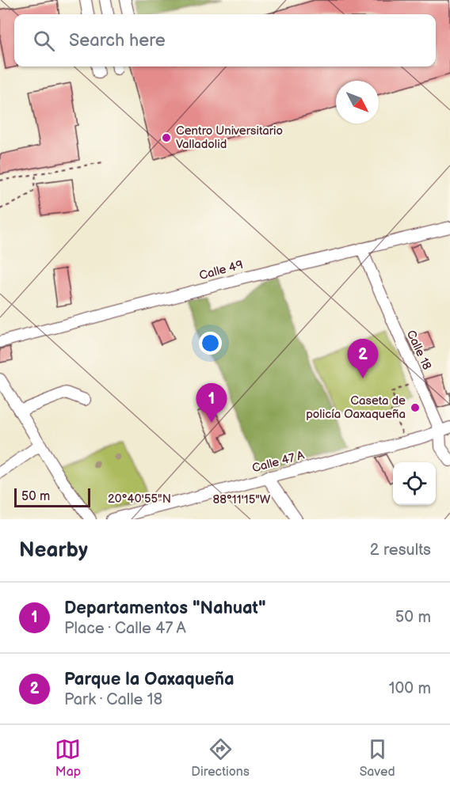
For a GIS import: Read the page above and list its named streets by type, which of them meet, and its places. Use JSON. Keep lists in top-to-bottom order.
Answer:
{
  "streets": {
    "street": ["Calle 49", "Calle 18", "Calle 47 A"]
  },
  "crossings": [
    ["Calle 49", "Calle 18"],
    ["Calle 18", "Calle 47 A"]
  ],
  "places": ["Centro Universitario Valladolid", "Caseta de policía Oaxaqueña"],
  "scale_bar": "50 m",
  "north": "bottom right",
  "page": {
    "search": "Search here",
    "pins": ["2", "1"],
    "scale": "50 m",
    "heading": ["Nearby", "2 results"],
    "list": [
      {
        "mark": "1",
        "name": "Departamentos \"Nahuat\"",
        "note": "Place · Calle 47 A",
        "value": "50 m"
      },
      {
        "mark": "2",
        "name": "Parque la Oaxaqueña",
        "note": "Park · Calle 18",
        "value": "100 m"
      }
    ],
    "nav": ["Map", "Directions", "Saved"]
  },
  "coordinates": ["20°40'55\"N", "88°11'15\"W"]
}
